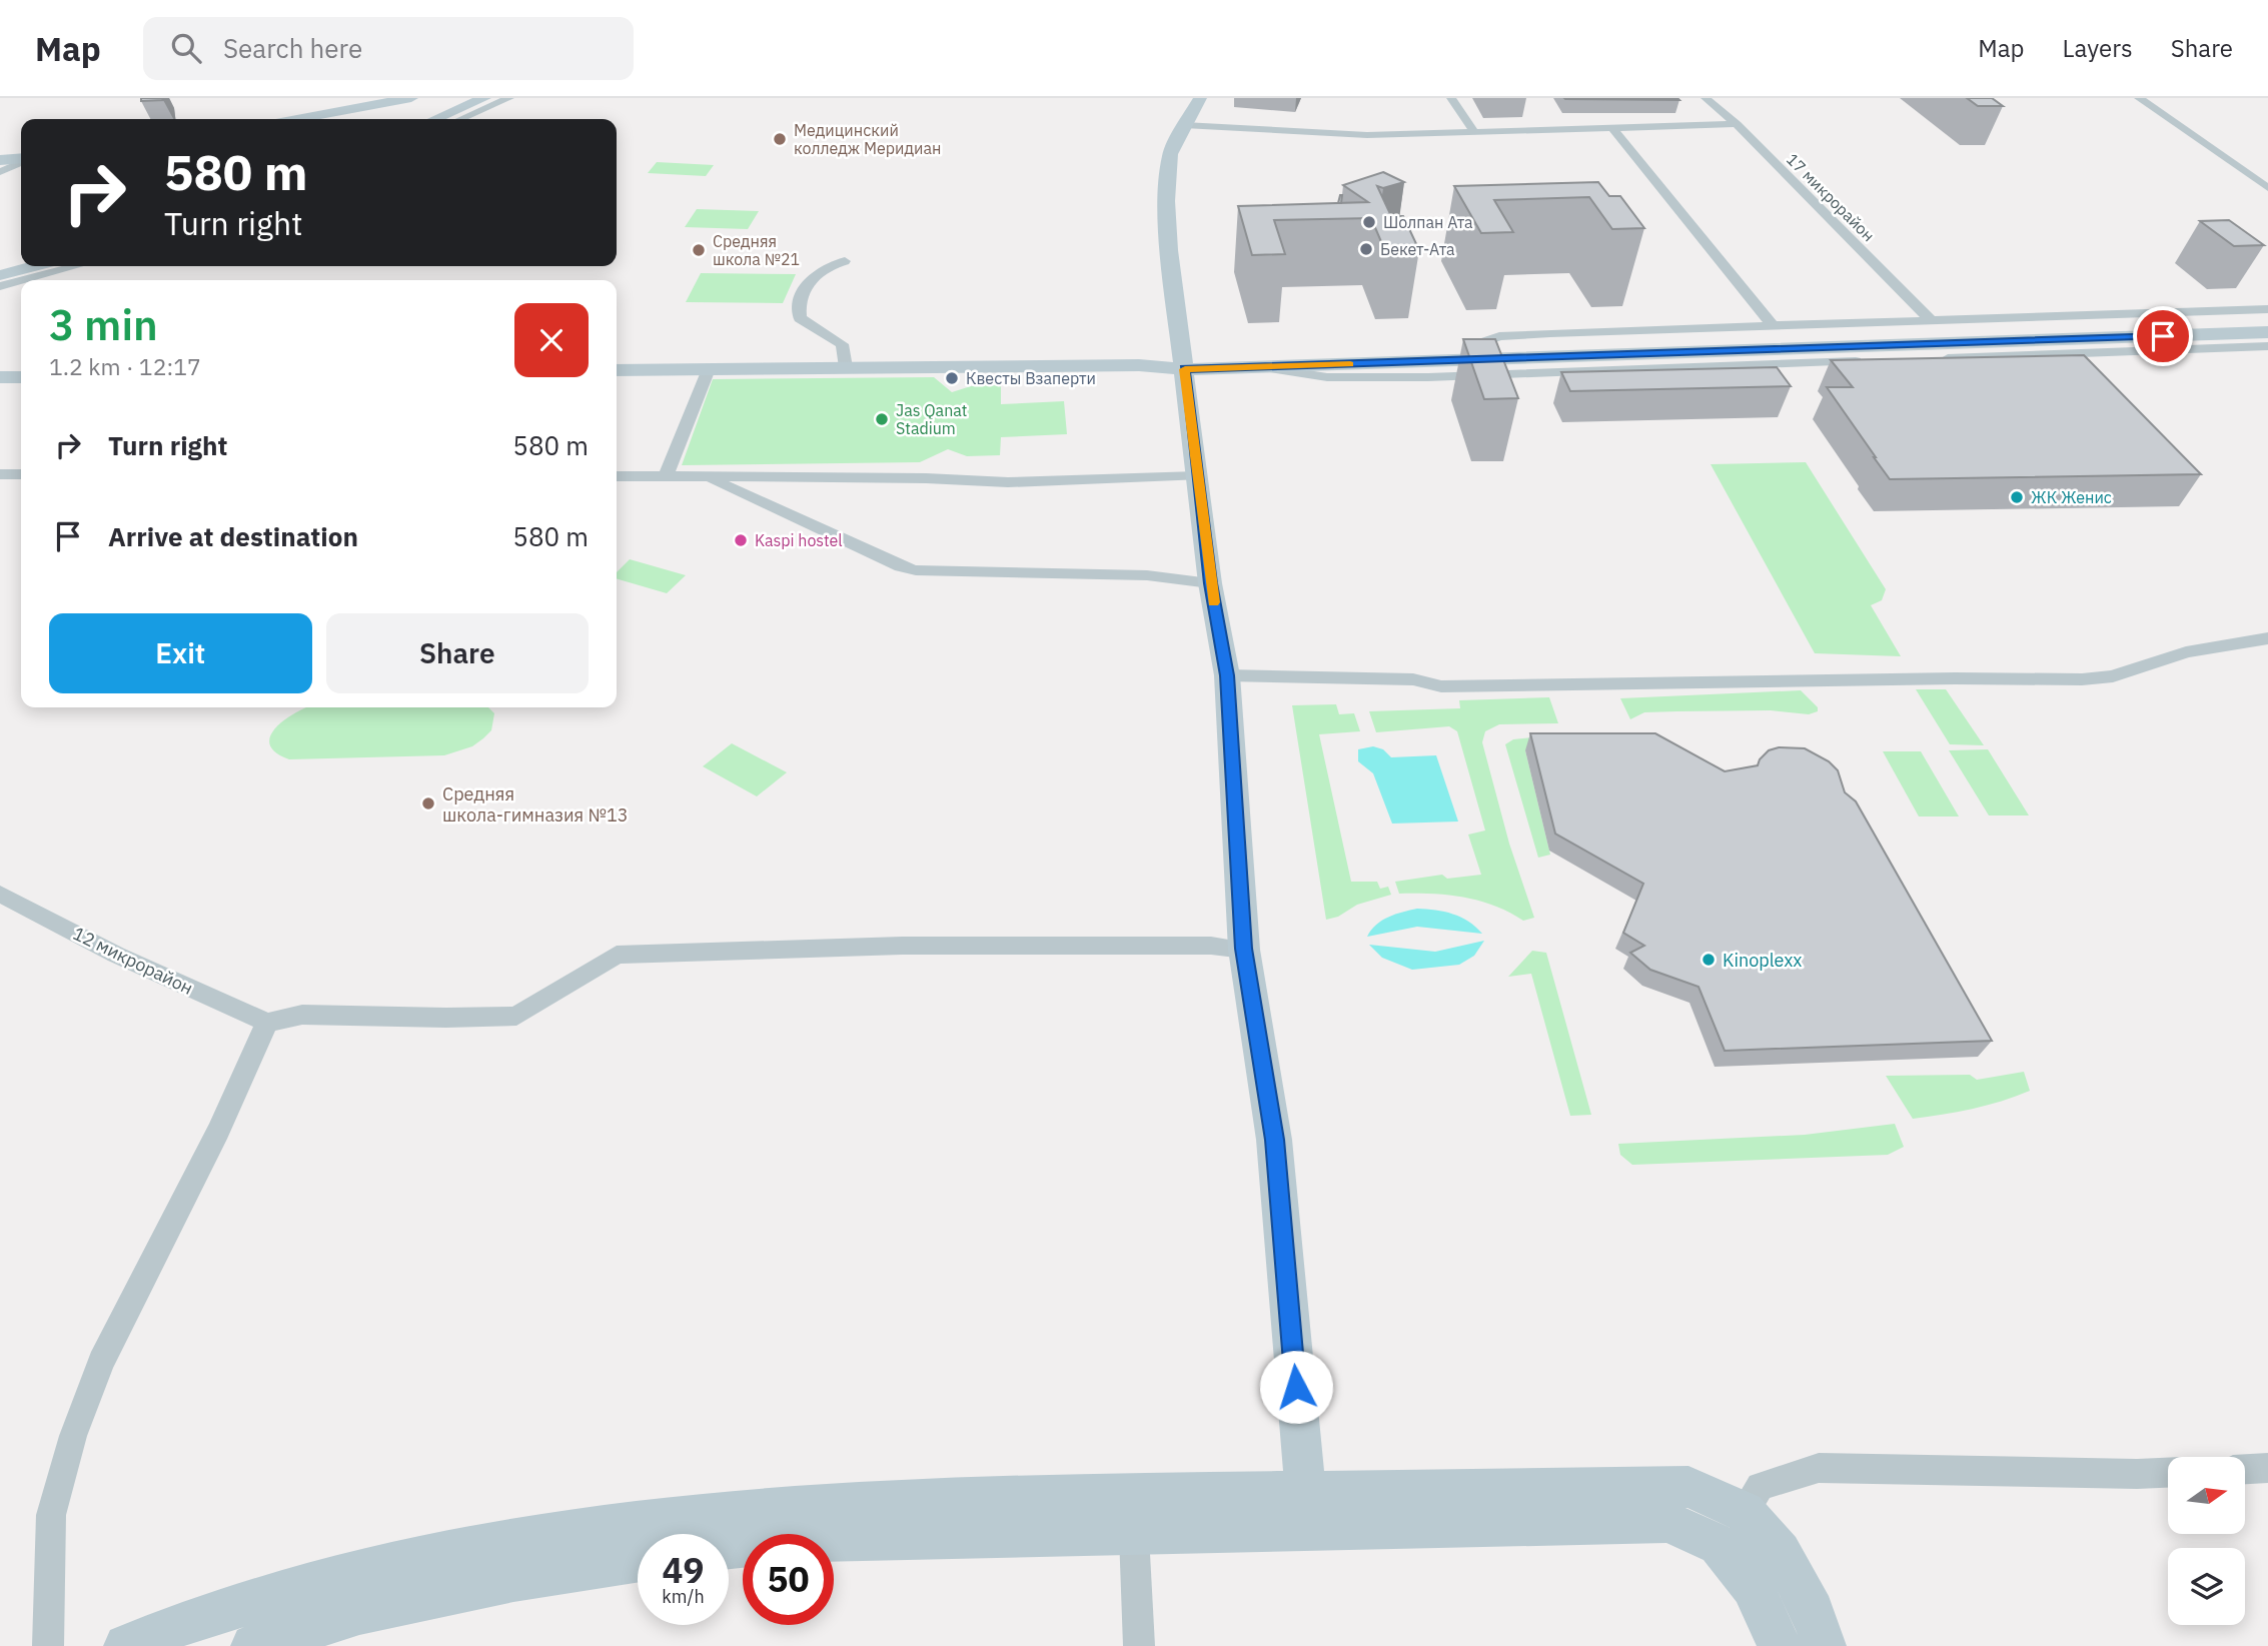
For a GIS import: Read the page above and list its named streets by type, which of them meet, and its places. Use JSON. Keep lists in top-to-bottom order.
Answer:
{
  "streets": {
    "street": ["17 микрорайон", "12 микрорайон"]
  },
  "places": [
    "Медицинский колледж Меридиан",
    "Шолпан Ата",
    "Бекет-Ата",
    "Средняя школа №21",
    "Квесты Взаперти",
    "Jas Qanat Stadium",
    "ЖК Женис",
    "Kaspi hostel",
    "Средняя школа-гимназия №13",
    "Kinoplexx"
  ],
  "north": "right",
  "page": {
    "header": "Map",
    "search": "Search here",
    "nav": ["Map", "Layers", "Share"],
    "turn": ["580 m", "Turn right"],
    "heading": ["3 min", "1.2 km · 12:17"],
    "list": [
      {
        "name": "Turn right",
        "value": "580 m"
      },
      {
        "name": "Arrive at destination",
        "value": "580 m"
      }
    ],
    "buttons": ["Exit", "Share"],
    "speed": "49 km/h",
    "limit": "50"
  }
}
